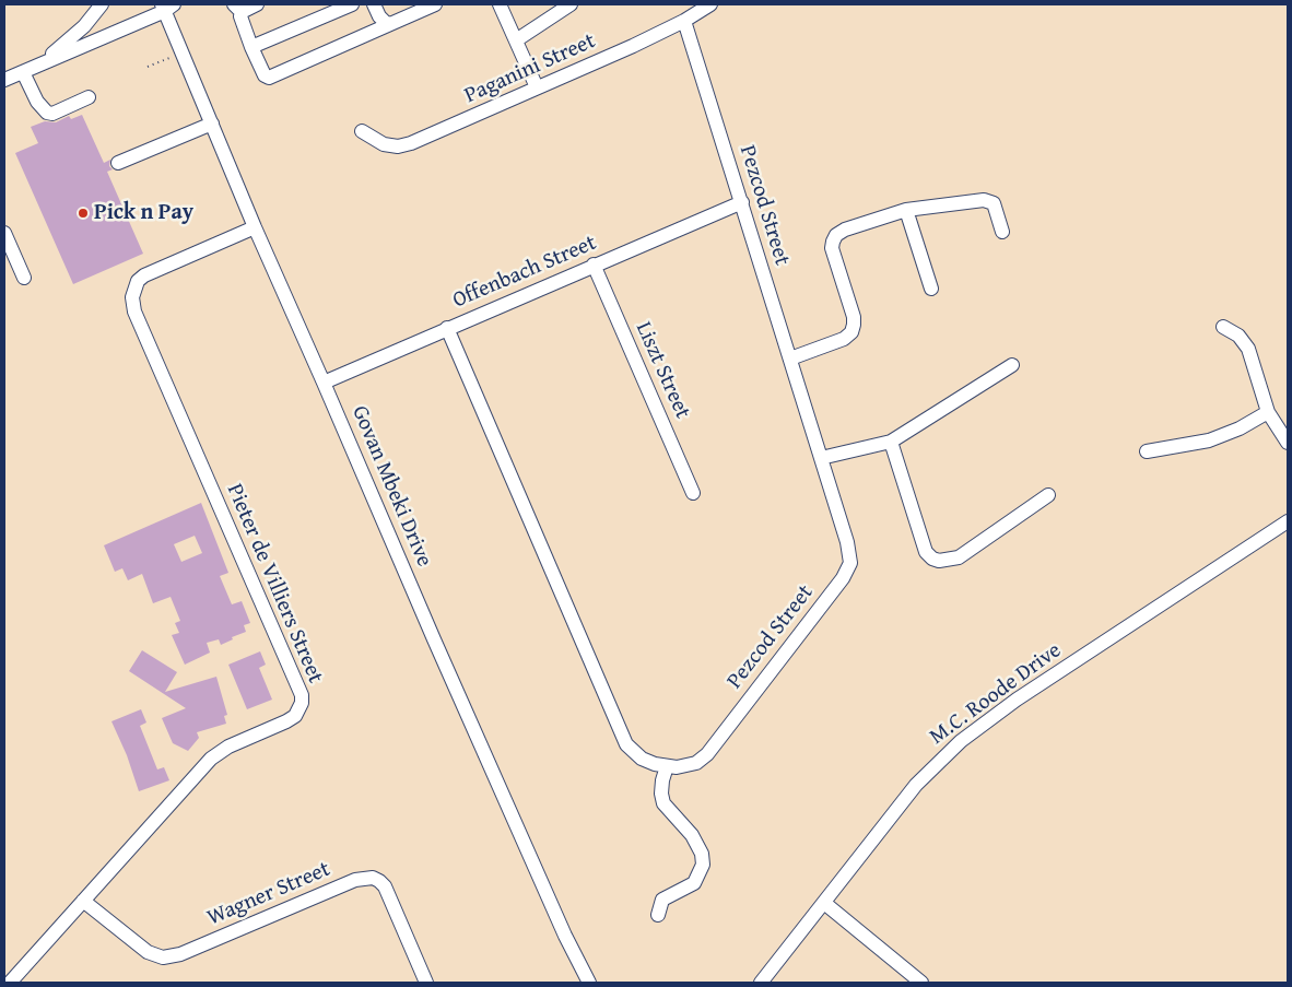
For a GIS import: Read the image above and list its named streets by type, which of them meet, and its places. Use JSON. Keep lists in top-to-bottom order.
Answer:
{
  "streets": {
    "street": [
      "Paganini Street",
      "Pezcod Street",
      "Offenbach Street",
      "Liszt Street",
      "Govan Mbeki Drive",
      "Pieter de Villiers Street",
      "M.C. Roode Drive",
      "Wagner Street"
    ]
  },
  "crossings": [
    ["Paganini Street", "Pezcod Street"],
    ["Pezcod Street", "Offenbach Street"],
    ["Offenbach Street", "Liszt Street"],
    ["Offenbach Street", "Govan Mbeki Drive"],
    ["Govan Mbeki Drive", "Pieter de Villiers Street"],
    ["Pieter de Villiers Street", "Wagner Street"]
  ],
  "places": ["Pick n Pay"]
}
